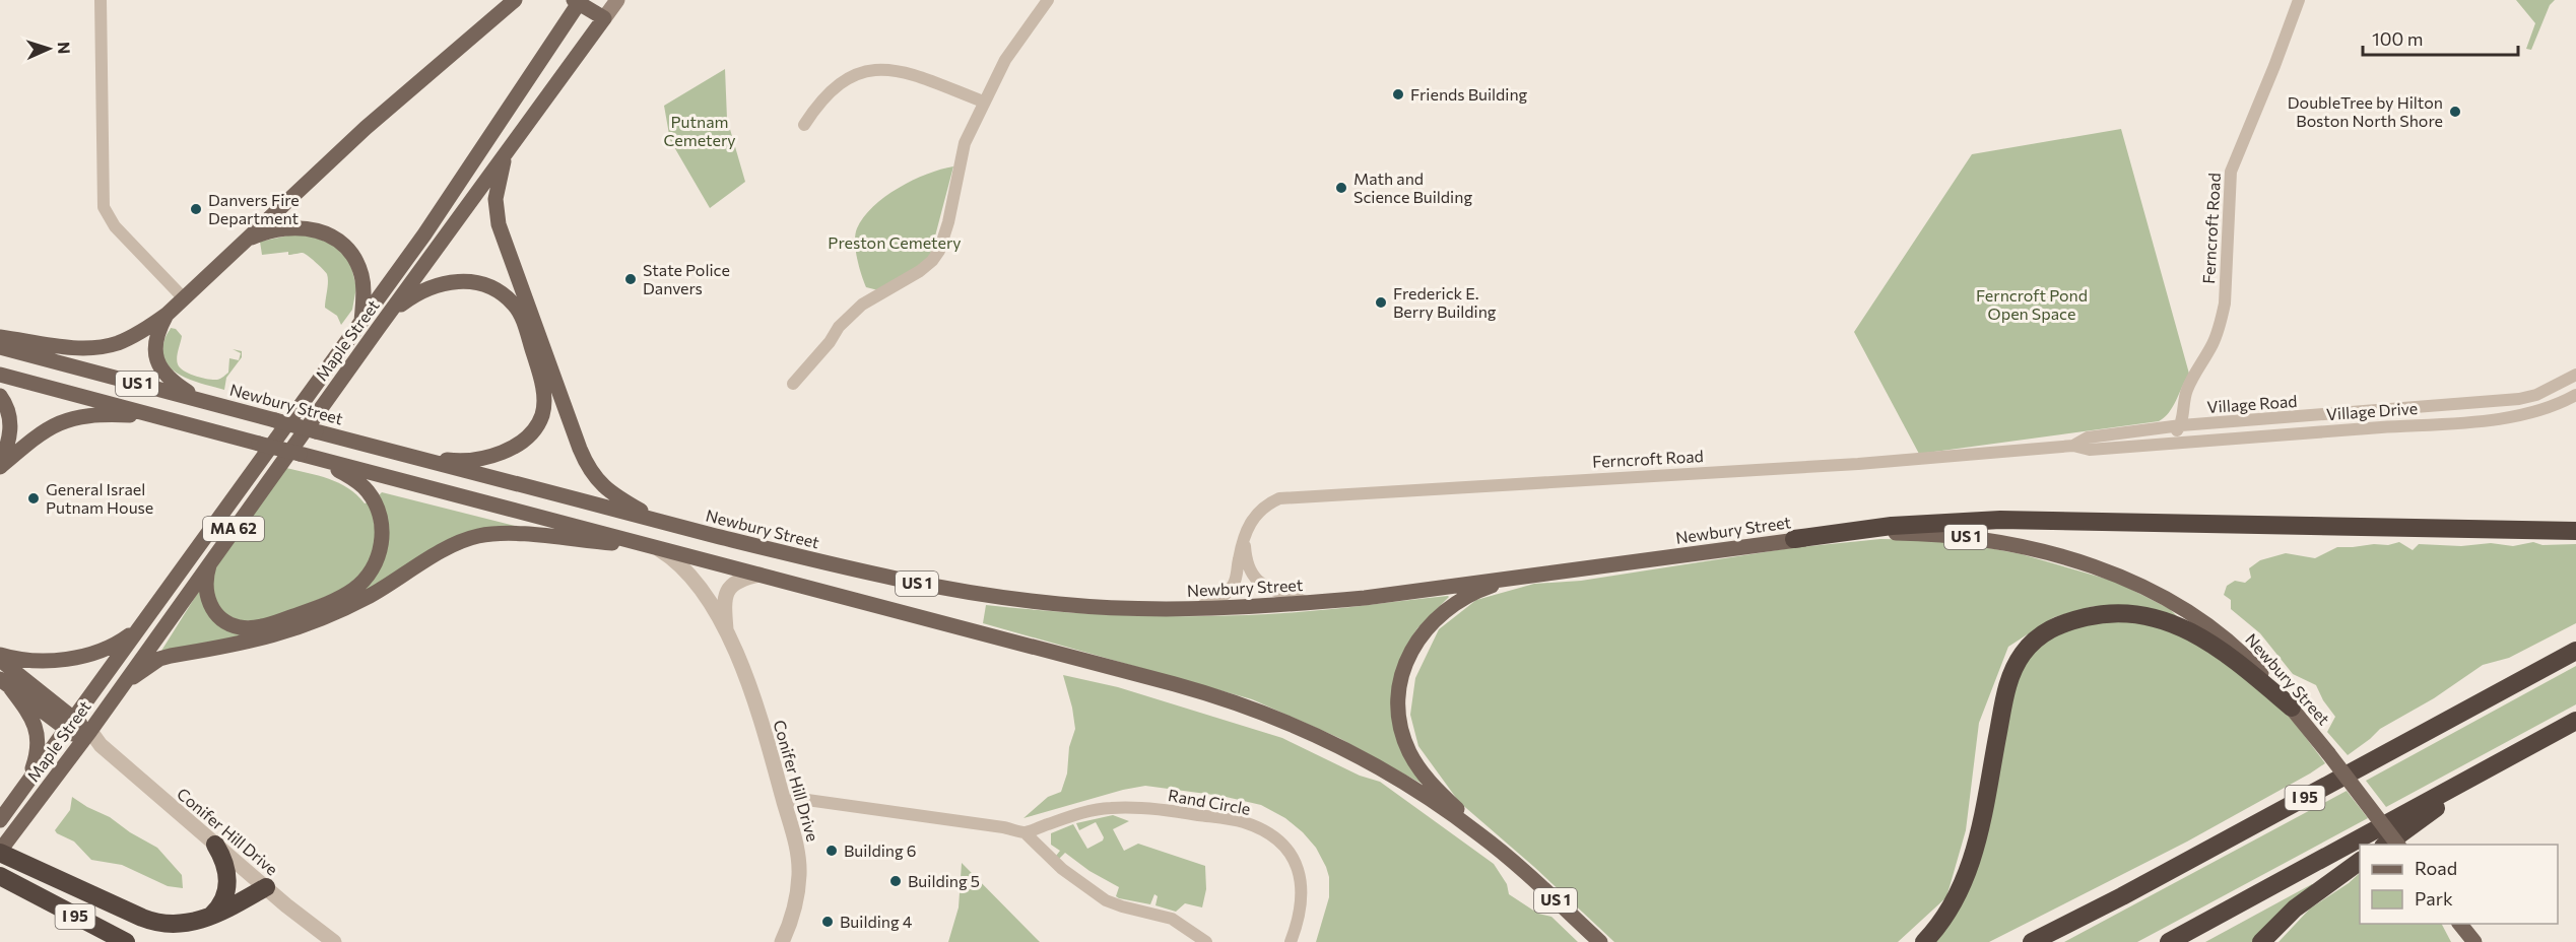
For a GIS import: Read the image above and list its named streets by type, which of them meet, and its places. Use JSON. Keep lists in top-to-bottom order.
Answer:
{
  "streets": {
    "highway": ["I 95"],
    "main road": [
      "Maple Street",
      "US 1",
      "Newbury Street",
      "MA 62"
    ],
    "street": [
      "Ferncroft Road",
      "Village Road",
      "Village Drive",
      "Conifer Hill Drive",
      "Rand Circle"
    ]
  },
  "crossings": [
    ["Ferncroft Road", "Newbury Street"],
    ["Ferncroft Road", "Village Road"],
    ["Ferncroft Road", "Village Drive"],
    ["Maple Street", "Conifer Hill Drive"],
    ["US 1", "Conifer Hill Drive"]
  ],
  "parks": ["Putnam Cemetery", "Preston Cemetery", "Ferncroft Pond Open Space"],
  "places": [
    "Friends Building",
    "DoubleTree by Hilton Boston North Shore",
    "Math and Science Building",
    "Danvers Fire Department",
    "State Police Danvers",
    "Frederick E. Berry Building",
    "General Israel Putnam House",
    "Building 6",
    "Building 5",
    "Building 4"
  ],
  "legend": ["Road", "Park"],
  "scale_bar": "100 m",
  "north": "right"
}
